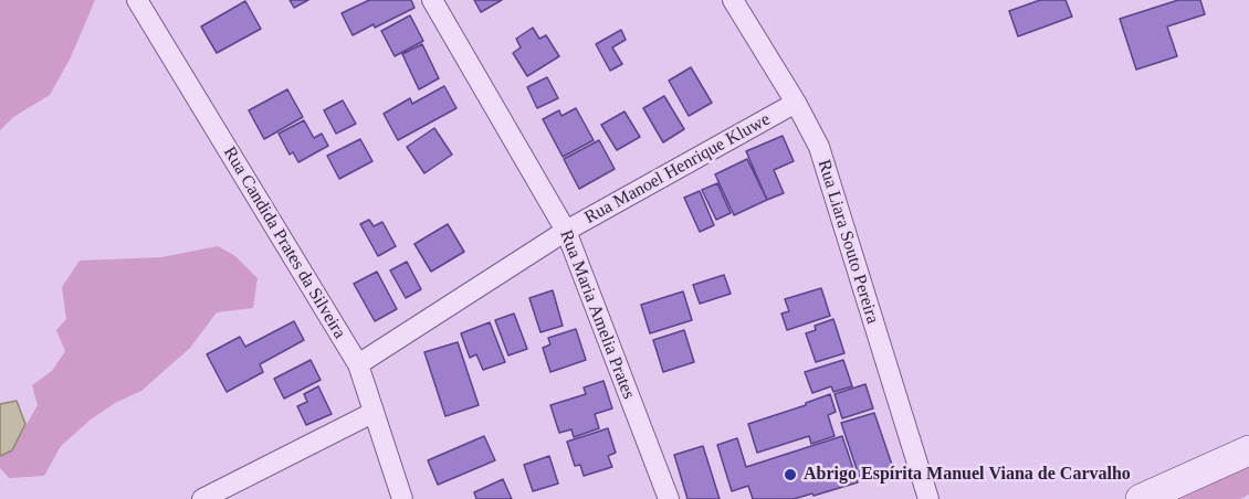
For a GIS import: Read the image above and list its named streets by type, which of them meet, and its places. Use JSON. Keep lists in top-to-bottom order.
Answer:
{
  "streets": {
    "street": [
      "Rua Manoel Henrique Kluwe",
      "Rua Liara Souto Pereira",
      "Rua Candida Prates da Silveira",
      "Rua Maria Amelia Prates"
    ]
  },
  "crossings": [
    ["Rua Manoel Henrique Kluwe", "Rua Liara Souto Pereira"],
    ["Rua Manoel Henrique Kluwe", "Rua Candida Prates da Silveira"],
    ["Rua Manoel Henrique Kluwe", "Rua Maria Amelia Prates"]
  ],
  "places": ["Abrigo Espírita Manuel Viana de Carvalho"]
}
